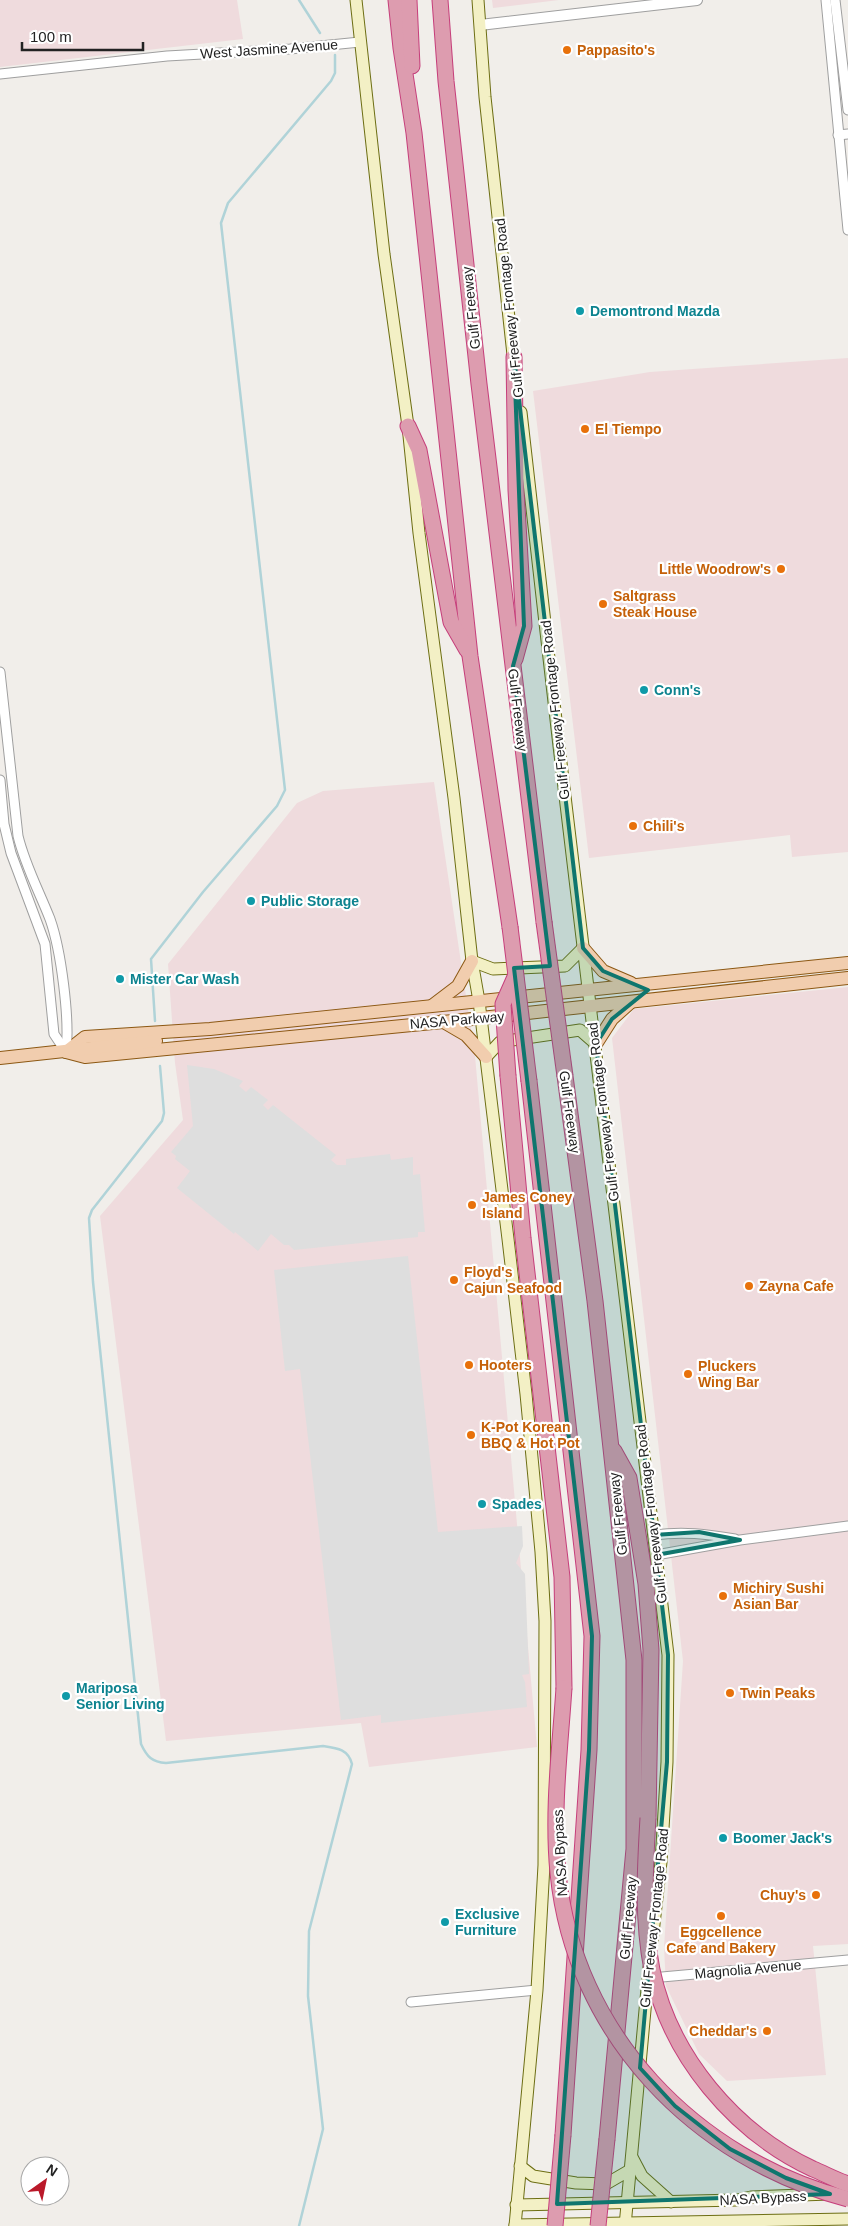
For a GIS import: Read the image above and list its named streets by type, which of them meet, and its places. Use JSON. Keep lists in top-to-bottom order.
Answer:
{
  "streets": {
    "highway": ["Gulf Freeway", "NASA Bypass"],
    "main road": ["Gulf Freeway Frontage Road", "NASA Parkway"],
    "street": ["West Jasmine Avenue", "Magnolia Avenue"]
  },
  "crossings": [
    ["Gulf Freeway", "NASA Bypass"],
    ["Gulf Freeway Frontage Road", "NASA Parkway"],
    ["Gulf Freeway Frontage Road", "NASA Bypass"],
    ["Gulf Freeway Frontage Road", "Magnolia Avenue"]
  ],
  "places": [
    "Pappasito's",
    "Demontrond Mazda",
    "El Tiempo",
    "Little Woodrow's",
    "Saltgrass Steak House",
    "Conn's",
    "Chili's",
    "Public Storage",
    "Mister Car Wash",
    "James Coney Island",
    "Floyd's Cajun Seafood",
    "Zayna Cafe",
    "Hooters",
    "Pluckers Wing Bar",
    "K-Pot Korean BBQ & Hot Pot",
    "Spades",
    "Michiry Sushi Asian Bar",
    "Twin Peaks",
    "Mariposa Senior Living",
    "Boomer Jack's",
    "Chuy's",
    "Eggcellence Cafe and Bakery",
    "Exclusive Furniture",
    "Cheddar's"
  ],
  "scale_bar": "100 m",
  "north": "top right"
}
